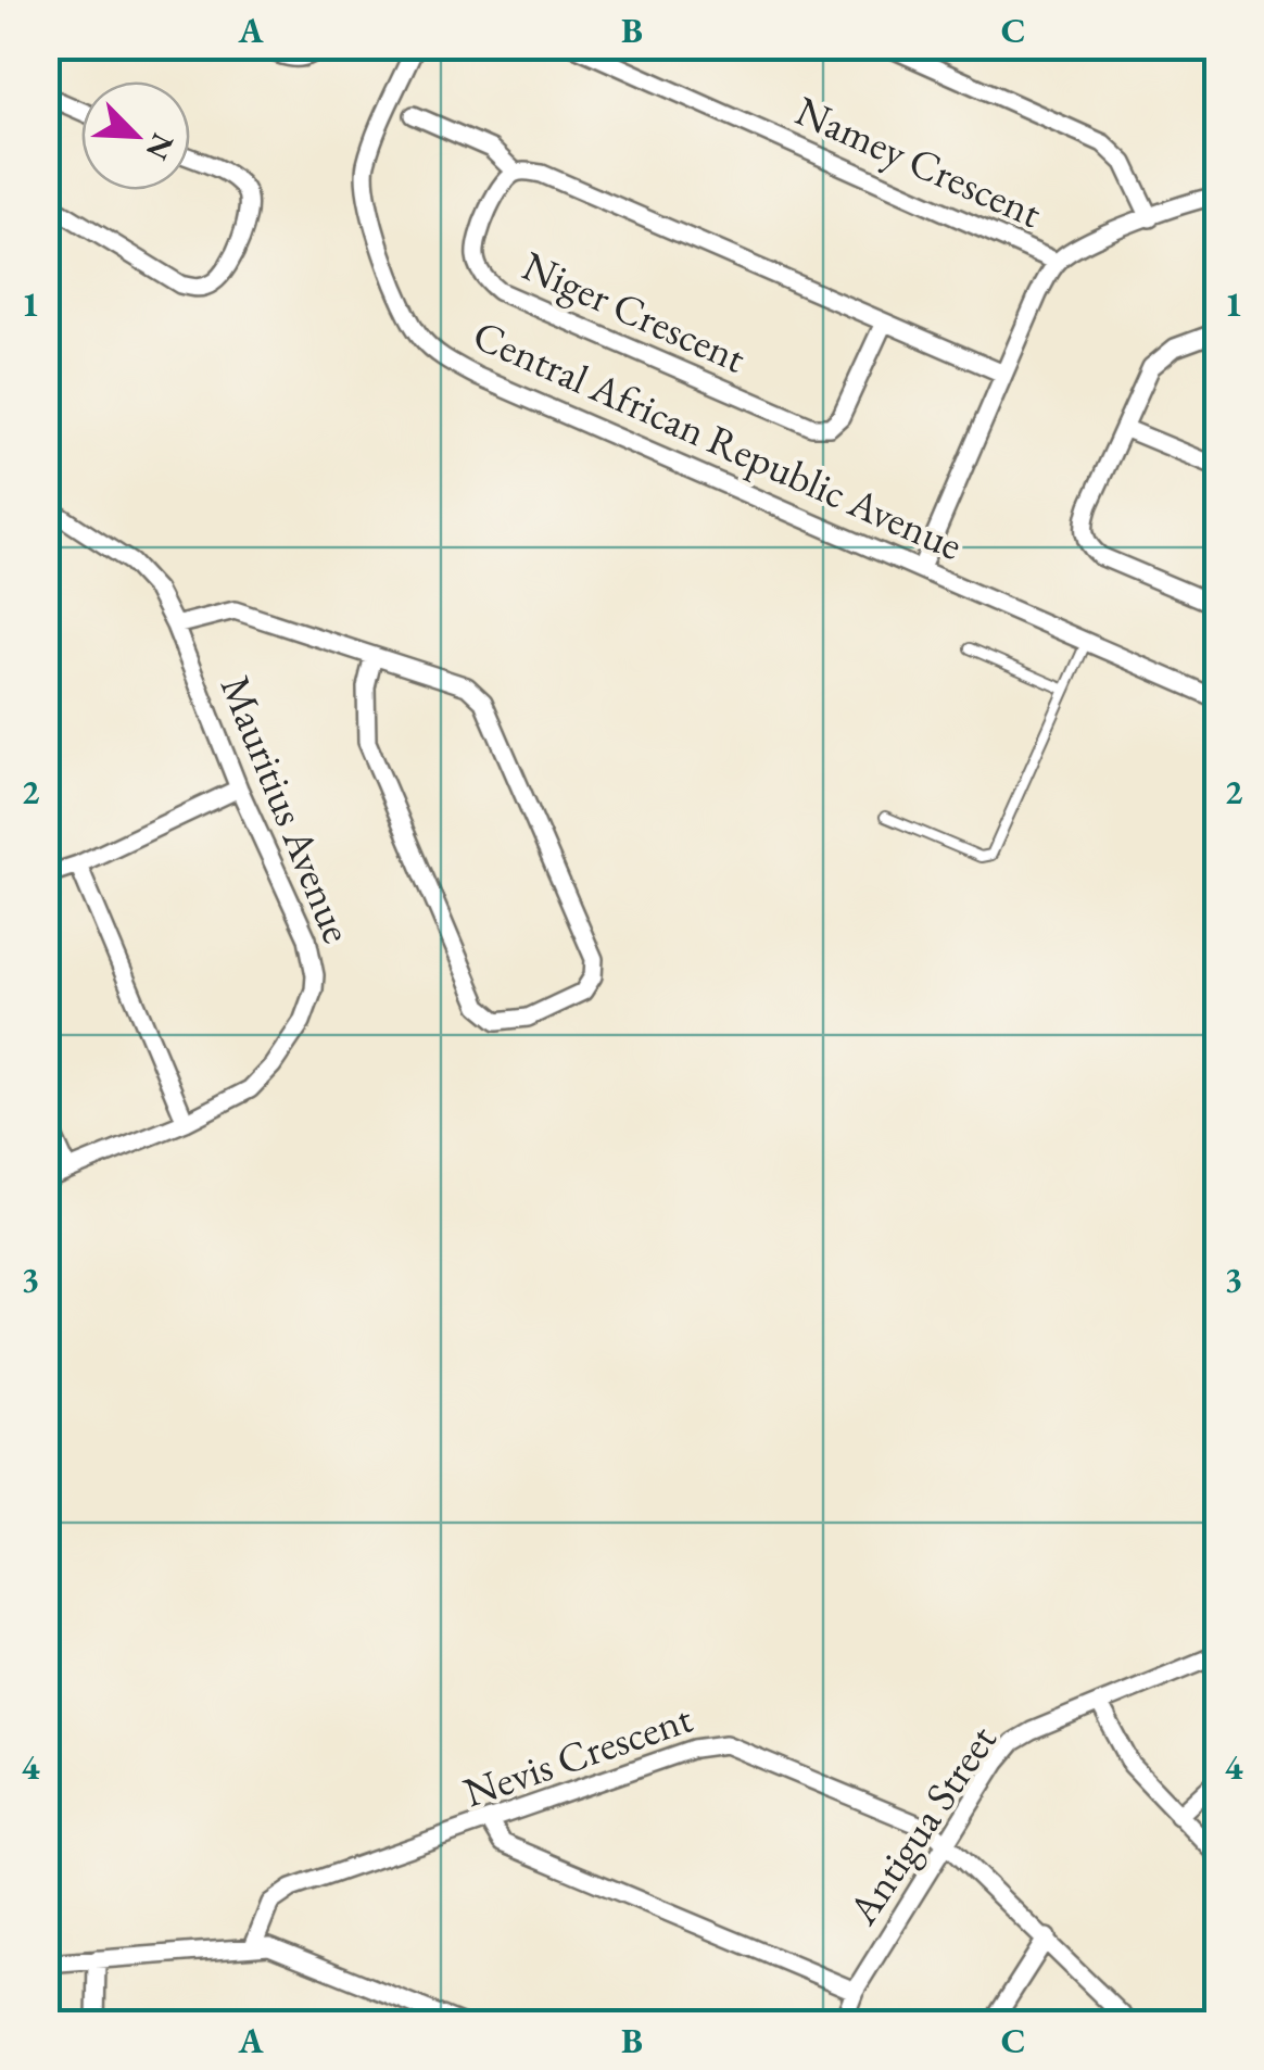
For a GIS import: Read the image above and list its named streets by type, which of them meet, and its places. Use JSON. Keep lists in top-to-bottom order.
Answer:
{
  "streets": {
    "street": [
      "Namey Crescent",
      "Niger Crescent",
      "Central African Republic Avenue",
      "Mauritius Avenue",
      "Nevis Crescent",
      "Antigua Street"
    ]
  },
  "crossings": [
    ["Nevis Crescent", "Antigua Street"]
  ],
  "north": "bottom right",
  "grid": {
    "columns": ["A", "B", "C"],
    "rows": [
      "1",
      "2",
      "3",
      "4"
    ]
  }
}
